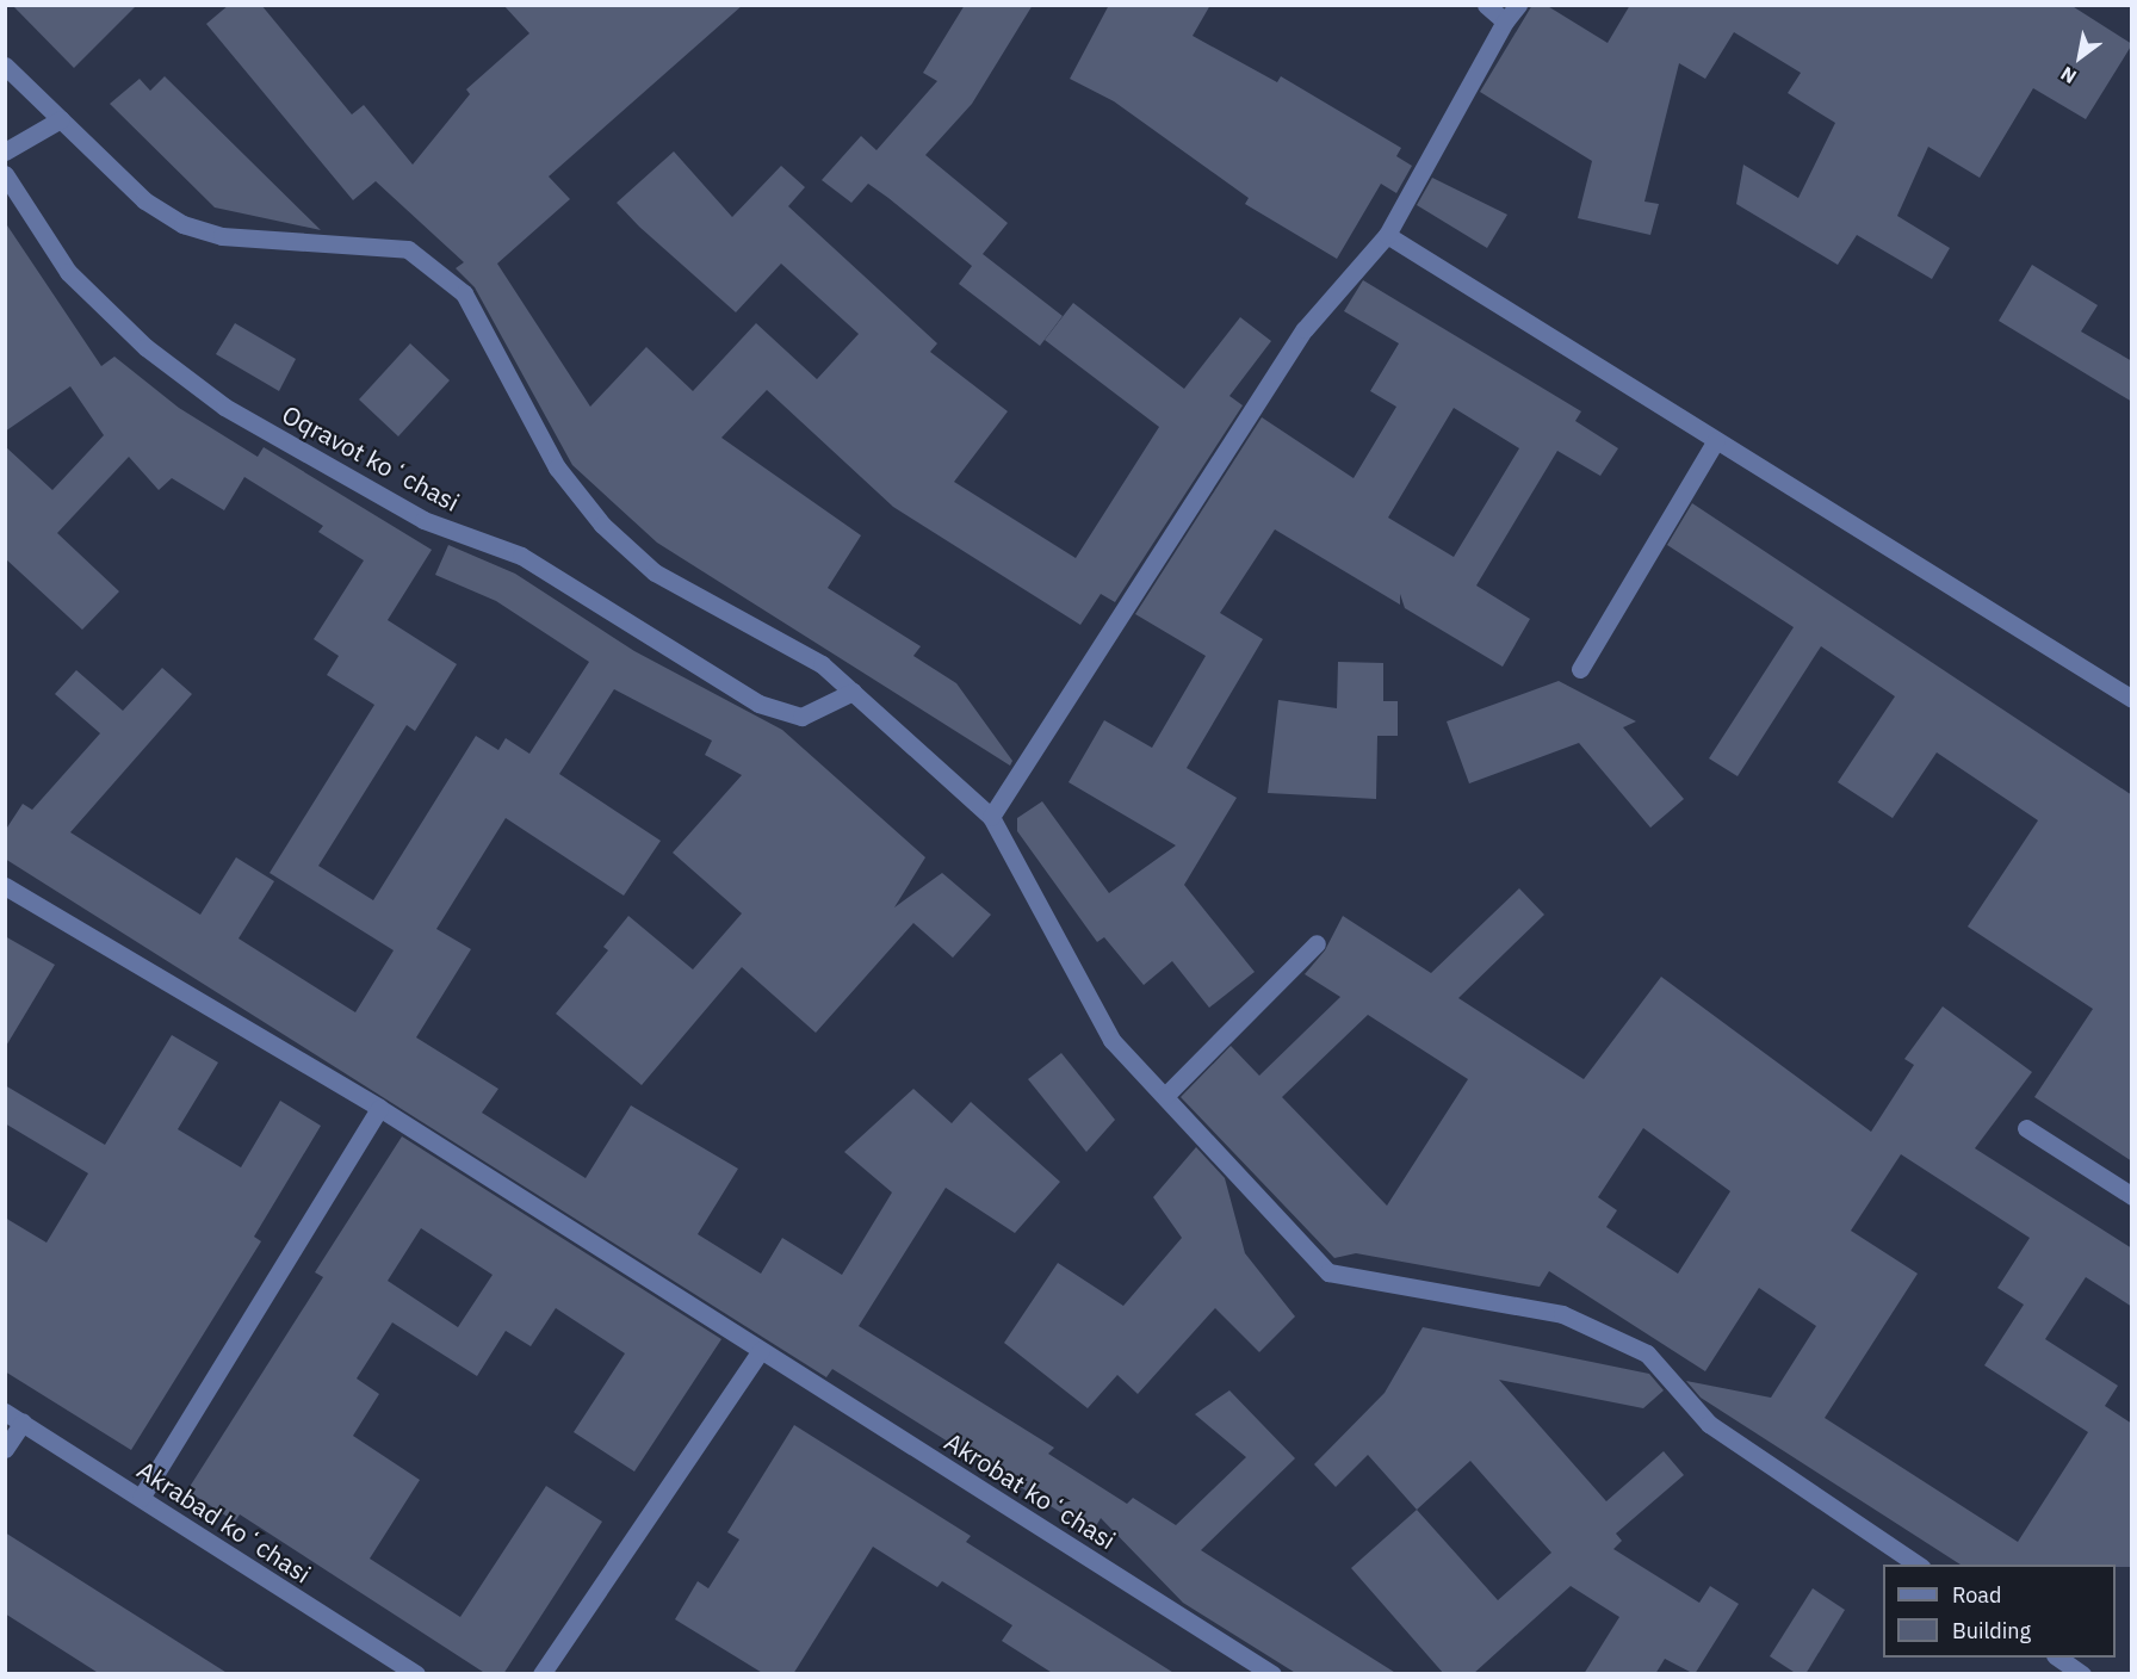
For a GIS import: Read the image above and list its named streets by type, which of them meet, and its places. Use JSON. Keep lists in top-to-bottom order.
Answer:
{
  "streets": {
    "street": ["Oqravot koʻchasi", "Akrobat koʻchasi", "Akrabad koʻchasi"]
  },
  "legend": ["Road", "Building"],
  "north": "bottom left"
}
